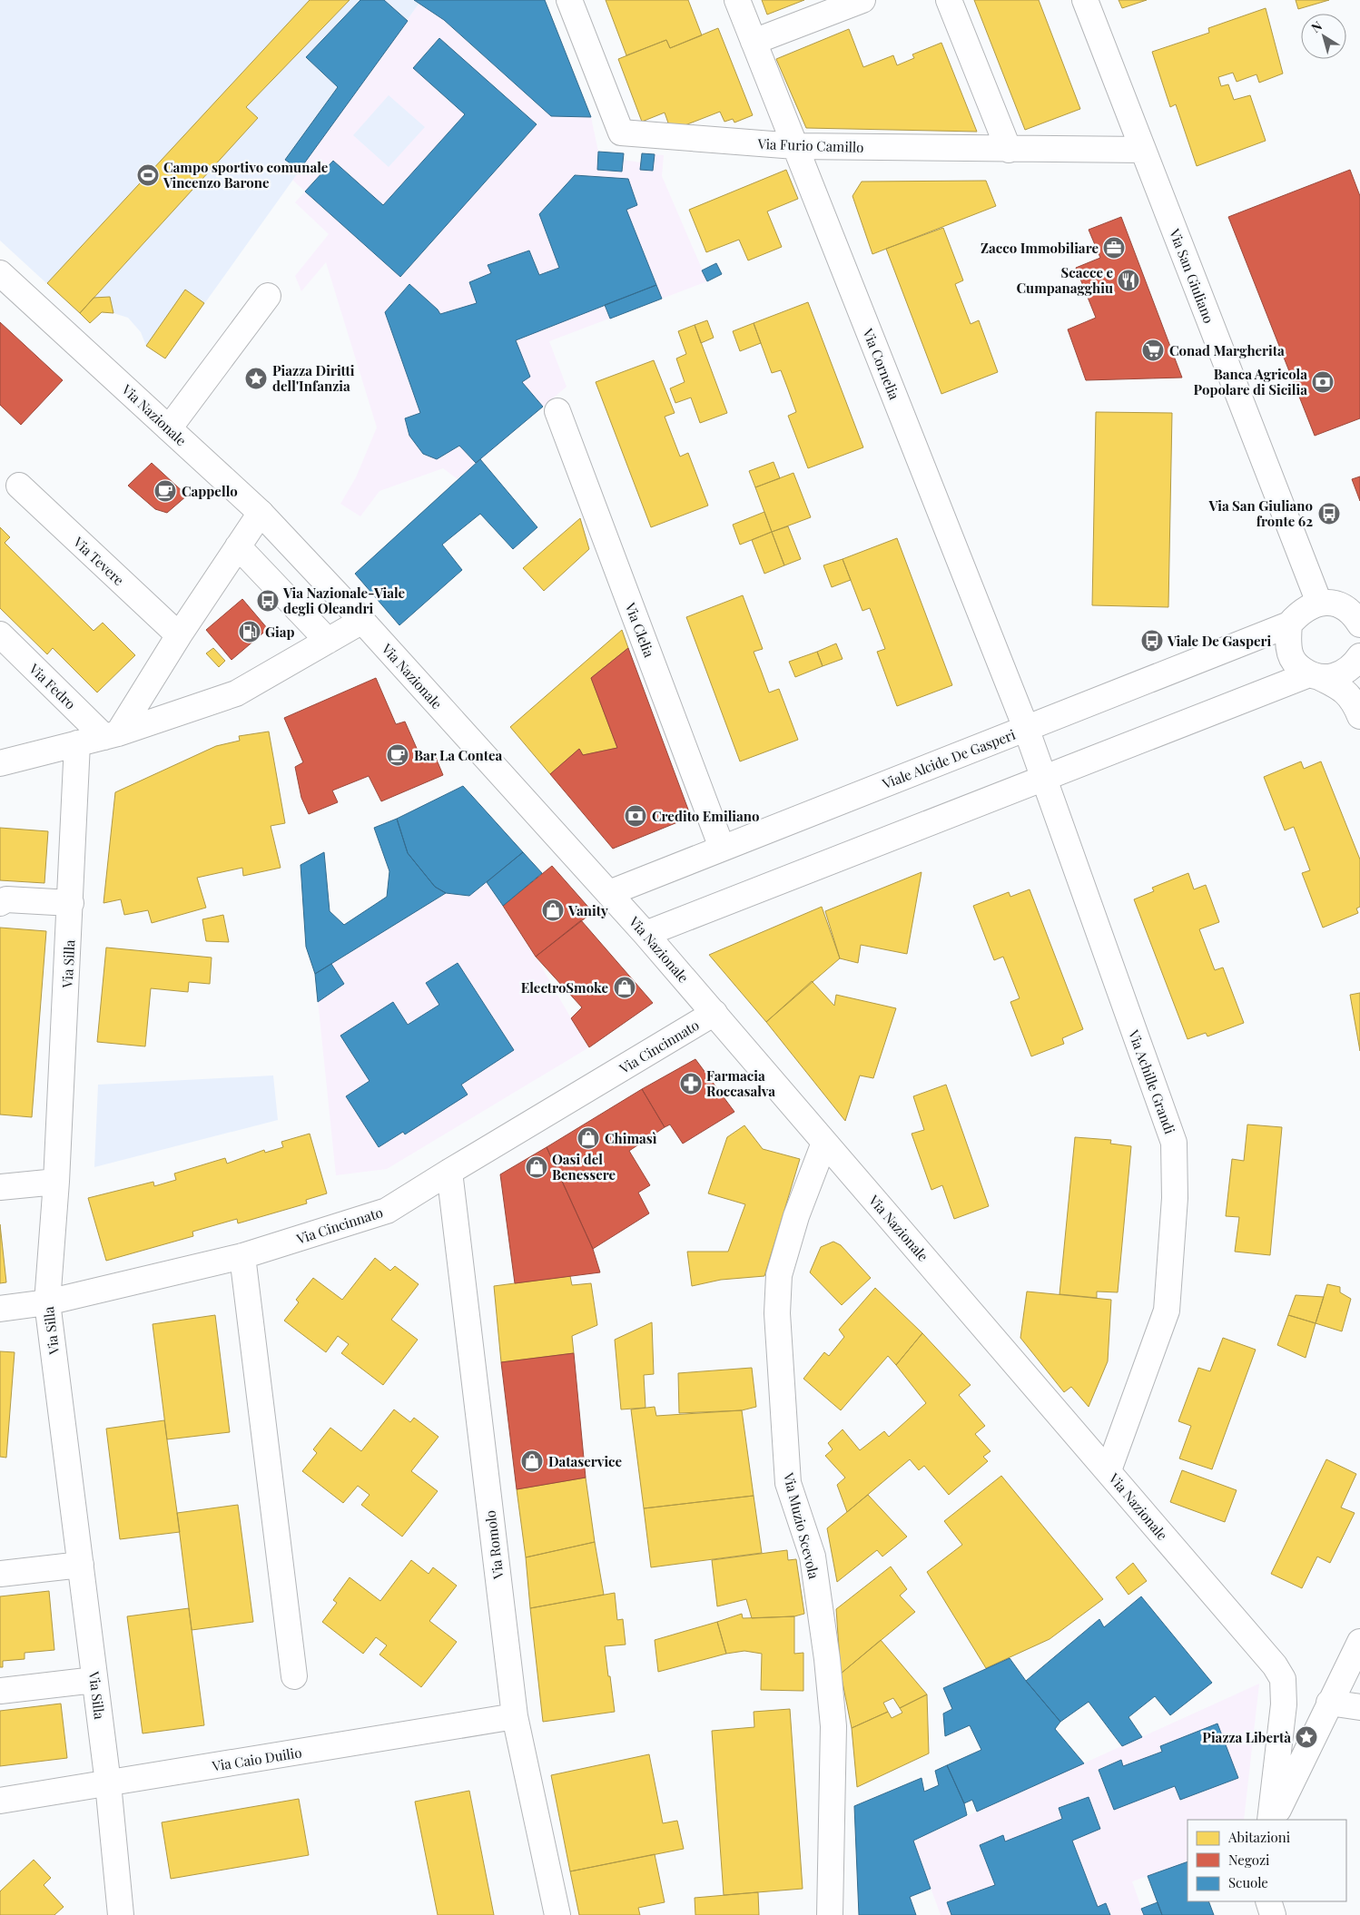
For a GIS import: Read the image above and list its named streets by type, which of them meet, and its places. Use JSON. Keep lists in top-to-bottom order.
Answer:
{
  "streets": {
    "street": [
      "Via Furio Camillo",
      "Via San Giuliano",
      "Via Cornelia",
      "Via Nazionale",
      "Via Tevere",
      "Via Clelia",
      "Via Fedro",
      "Viale Alcide De Gasperi",
      "Via Silla",
      "Via Cincinnato",
      "Via Achille Grandi",
      "Via Muzio Scevola",
      "Via Romolo",
      "Via Caio Duilio"
    ]
  },
  "crossings": [
    ["Via Furio Camillo", "Via San Giuliano"],
    ["Via Furio Camillo", "Via Cornelia"],
    ["Via Cornelia", "Viale Alcide De Gasperi"],
    ["Via Cornelia", "Via Achille Grandi"],
    ["Via Nazionale", "Viale Alcide De Gasperi"],
    ["Via Nazionale", "Via Cincinnato"],
    ["Via Nazionale", "Via Achille Grandi"],
    ["Via Nazionale", "Via Muzio Scevola"],
    ["Via Clelia", "Viale Alcide De Gasperi"],
    ["Via Silla", "Via Cincinnato"],
    ["Via Silla", "Via Caio Duilio"],
    ["Via Cincinnato", "Via Romolo"],
    ["Via Romolo", "Via Caio Duilio"]
  ],
  "places": {
    "sports": ["Campo sportivo comunale Vincenzo Barone"],
    "office": ["Zacco Immobiliare"],
    "restaurant": ["Scacce e Cumpanagghiu"],
    "supermarket": ["Conad Margherita"],
    "place": ["Piazza Diritti dell'Infanzia", "Piazza Libertà"],
    "bank": ["Banca Agricola Popolare di Sicilia", "Credito Emiliano"],
    "cafe": ["Cappello", "Bar La Contea"],
    "bus stop": ["Via San Giuliano fronte 62", "Via Nazionale-Viale degli Oleandri", "Viale De Gasperi"],
    "fuel station": ["Giap"],
    "shop": [
      "Vanity",
      "ElectroSmoke",
      "Chimasì",
      "Oasi del Benessere",
      "Dataservice"
    ],
    "pharmacy": ["Farmacia Roccasalva"]
  },
  "legend": ["Abitazioni", "Negozi", "Scuole"],
  "north": "top left"
}
